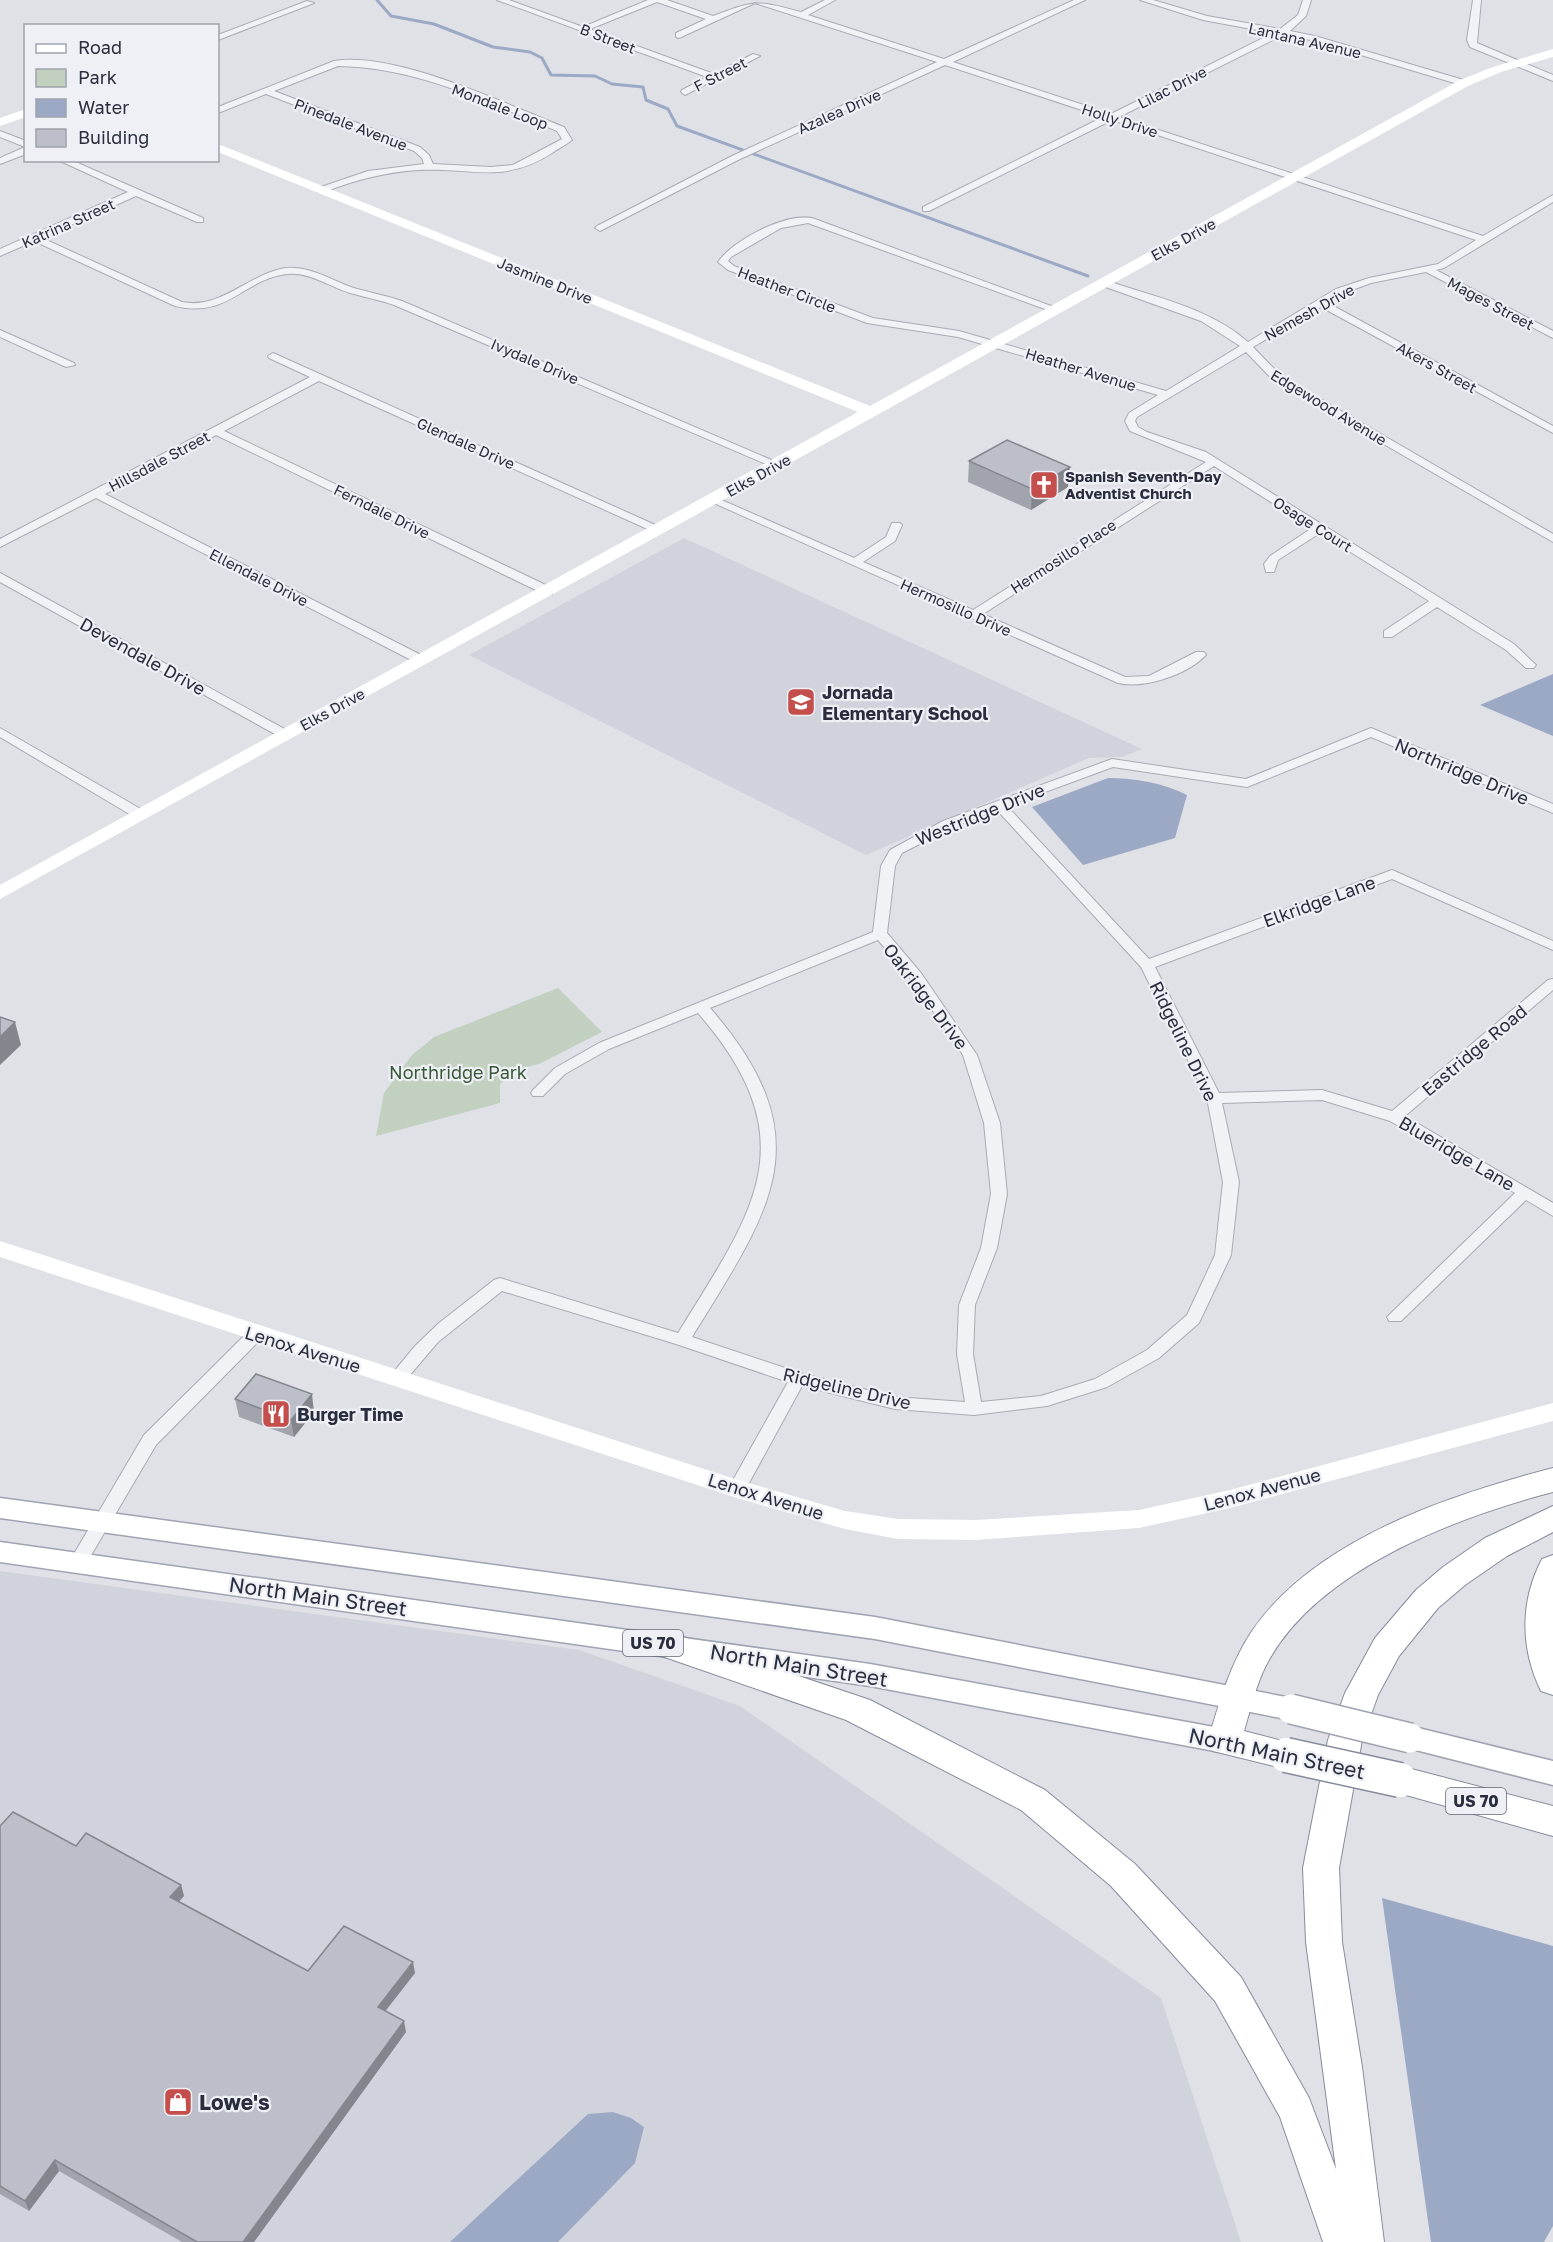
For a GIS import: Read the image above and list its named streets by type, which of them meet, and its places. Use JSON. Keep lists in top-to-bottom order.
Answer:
{
  "streets": {
    "highway": ["North Main Street", "US 70"],
    "main road": ["Elks Drive", "Jasmine Drive", "Lenox Avenue"],
    "street": [
      "B Street",
      "Lantana Avenue",
      "F Street",
      "Lilac Drive",
      "Mondale Loop",
      "Azalea Drive",
      "Holly Drive",
      "Pinedale Avenue",
      "Katrina Street",
      "Heather Circle",
      "Mages Street",
      "Nemesh Drive",
      "Ivydale Drive",
      "Akers Street",
      "Heather Avenue",
      "Edgewood Avenue",
      "Glendale Drive",
      "Hillsdale Street",
      "Ferndale Drive",
      "Osage Court",
      "Hermosillo Place",
      "Ellendale Drive",
      "Hermosillo Drive",
      "Devendale Drive",
      "Northridge Drive",
      "Westridge Drive",
      "Elkridge Lane",
      "Oakridge Drive",
      "Ridgeline Drive",
      "Eastridge Road",
      "Blueridge Lane"
    ]
  },
  "crossings": [
    ["B Street", "F Street"],
    ["Lantana Avenue", "Lilac Drive"],
    ["Lantana Avenue", "Elks Drive"],
    ["Lilac Drive", "Holly Drive"],
    ["Mondale Loop", "Pinedale Avenue"],
    ["Mondale Loop", "Jasmine Drive"],
    ["Azalea Drive", "Holly Drive"],
    ["Holly Drive", "Elks Drive"],
    ["Holly Drive", "Nemesh Drive"],
    ["Katrina Street", "Ivydale Drive"],
    ["Elks Drive", "Jasmine Drive"],
    ["Elks Drive", "Heather Circle"],
    ["Elks Drive", "Ivydale Drive"],
    ["Elks Drive", "Heather Avenue"],
    ["Elks Drive", "Edgewood Avenue"],
    ["Elks Drive", "Glendale Drive"],
    ["Elks Drive", "Ferndale Drive"],
    ["Elks Drive", "Ellendale Drive"],
    ["Elks Drive", "Hermosillo Drive"],
    ["Elks Drive", "Devendale Drive"],
    ["Heather Circle", "Heather Avenue"],
    ["Mages Street", "Nemesh Drive"],
    ["Nemesh Drive", "Akers Street"],
    ["Nemesh Drive", "Heather Avenue"],
    ["Nemesh Drive", "Edgewood Avenue"],
    ["Nemesh Drive", "Osage Court"],
    ["Heather Avenue", "Osage Court"],
    ["Glendale Drive", "Hillsdale Street"],
    ["Hillsdale Street", "Ferndale Drive"],
    ["Hillsdale Street", "Ellendale Drive"],
    ["Osage Court", "Hermosillo Place"],
    ["Hermosillo Place", "Hermosillo Drive"],
    ["Northridge Drive", "Westridge Drive"],
    ["Westridge Drive", "Oakridge Drive"],
    ["Westridge Drive", "Ridgeline Drive"],
    ["Elkridge Lane", "Ridgeline Drive"],
    ["Oakridge Drive", "Ridgeline Drive"],
    ["Ridgeline Drive", "Blueridge Lane"],
    ["Ridgeline Drive", "Lenox Avenue"],
    ["Eastridge Road", "Blueridge Lane"]
  ],
  "parks": ["Northridge Park"],
  "places": {
    "church": ["Spanish Seventh-Day Adventist Church"],
    "school or university": ["Jornada Elementary School"],
    "restaurant": ["Burger Time"],
    "shop": ["Lowe's"]
  },
  "legend": [
    "Road",
    "Park",
    "Water",
    "Building"
  ]
}
